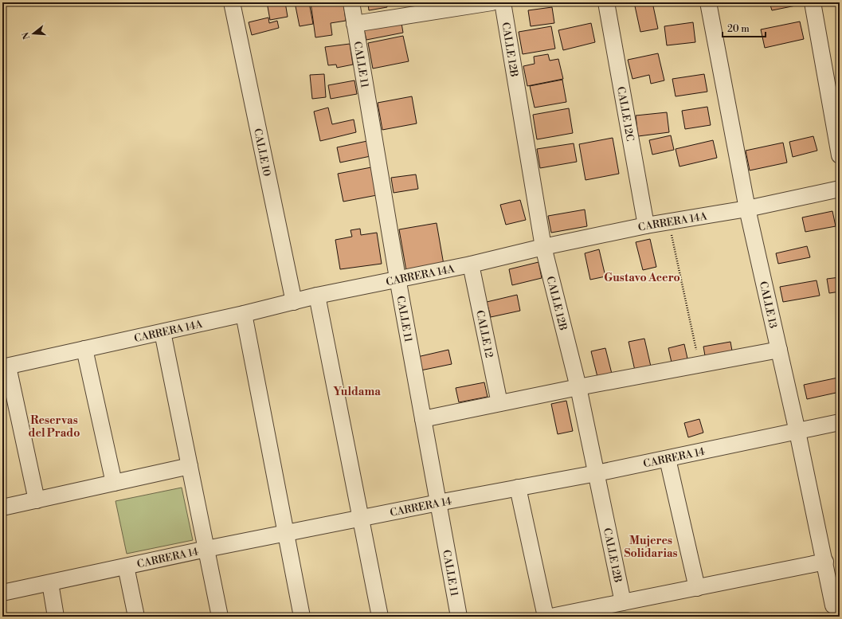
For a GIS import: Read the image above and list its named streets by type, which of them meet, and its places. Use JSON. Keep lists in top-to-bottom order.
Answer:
{
  "streets": {
    "street": [
      "CALLE 12B",
      "CALLE 11",
      "CALLE 12C",
      "CALLE 10",
      "CARRERA 14A",
      "CALLE 13",
      "CALLE 12",
      "CARRERA 14"
    ]
  },
  "crossings": [
    ["CALLE 12B", "CARRERA 14A"],
    ["CALLE 12B", "CARRERA 14"],
    ["CALLE 11", "CARRERA 14A"],
    ["CALLE 11", "CARRERA 14"],
    ["CALLE 12C", "CARRERA 14A"],
    ["CALLE 10", "CARRERA 14A"],
    ["CARRERA 14A", "CALLE 13"],
    ["CARRERA 14A", "CALLE 12"],
    ["CALLE 13", "CARRERA 14"]
  ],
  "districts": [
    "Gustavo Acero",
    "Yuldama",
    "Reservas del Prado",
    "Mujeres Solidarias"
  ],
  "scale_bar": "20 m",
  "north": "left"
}
